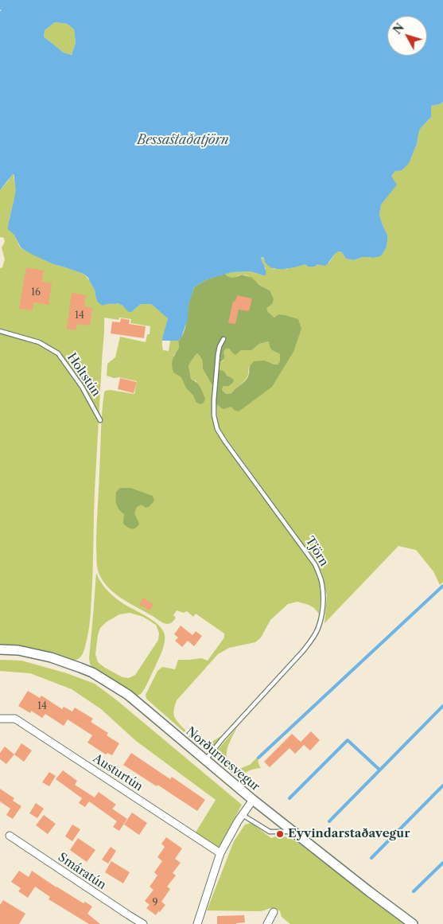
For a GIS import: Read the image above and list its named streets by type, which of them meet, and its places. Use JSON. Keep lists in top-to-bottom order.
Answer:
{
  "streets": {
    "street": ["Norðurnesvegur", "Austurtún", "Smáratún"],
    "lane": ["Holtstún", "Tjörn"]
  },
  "crossings": [
    ["Tjörn", "Norðurnesvegur"]
  ],
  "water": ["Bessastaðatjörn"],
  "places": ["Eyvindarstaðavegur"],
  "house_numbers": [
    "16",
    "14",
    "14",
    "9"
  ],
  "north": "top left"
}
